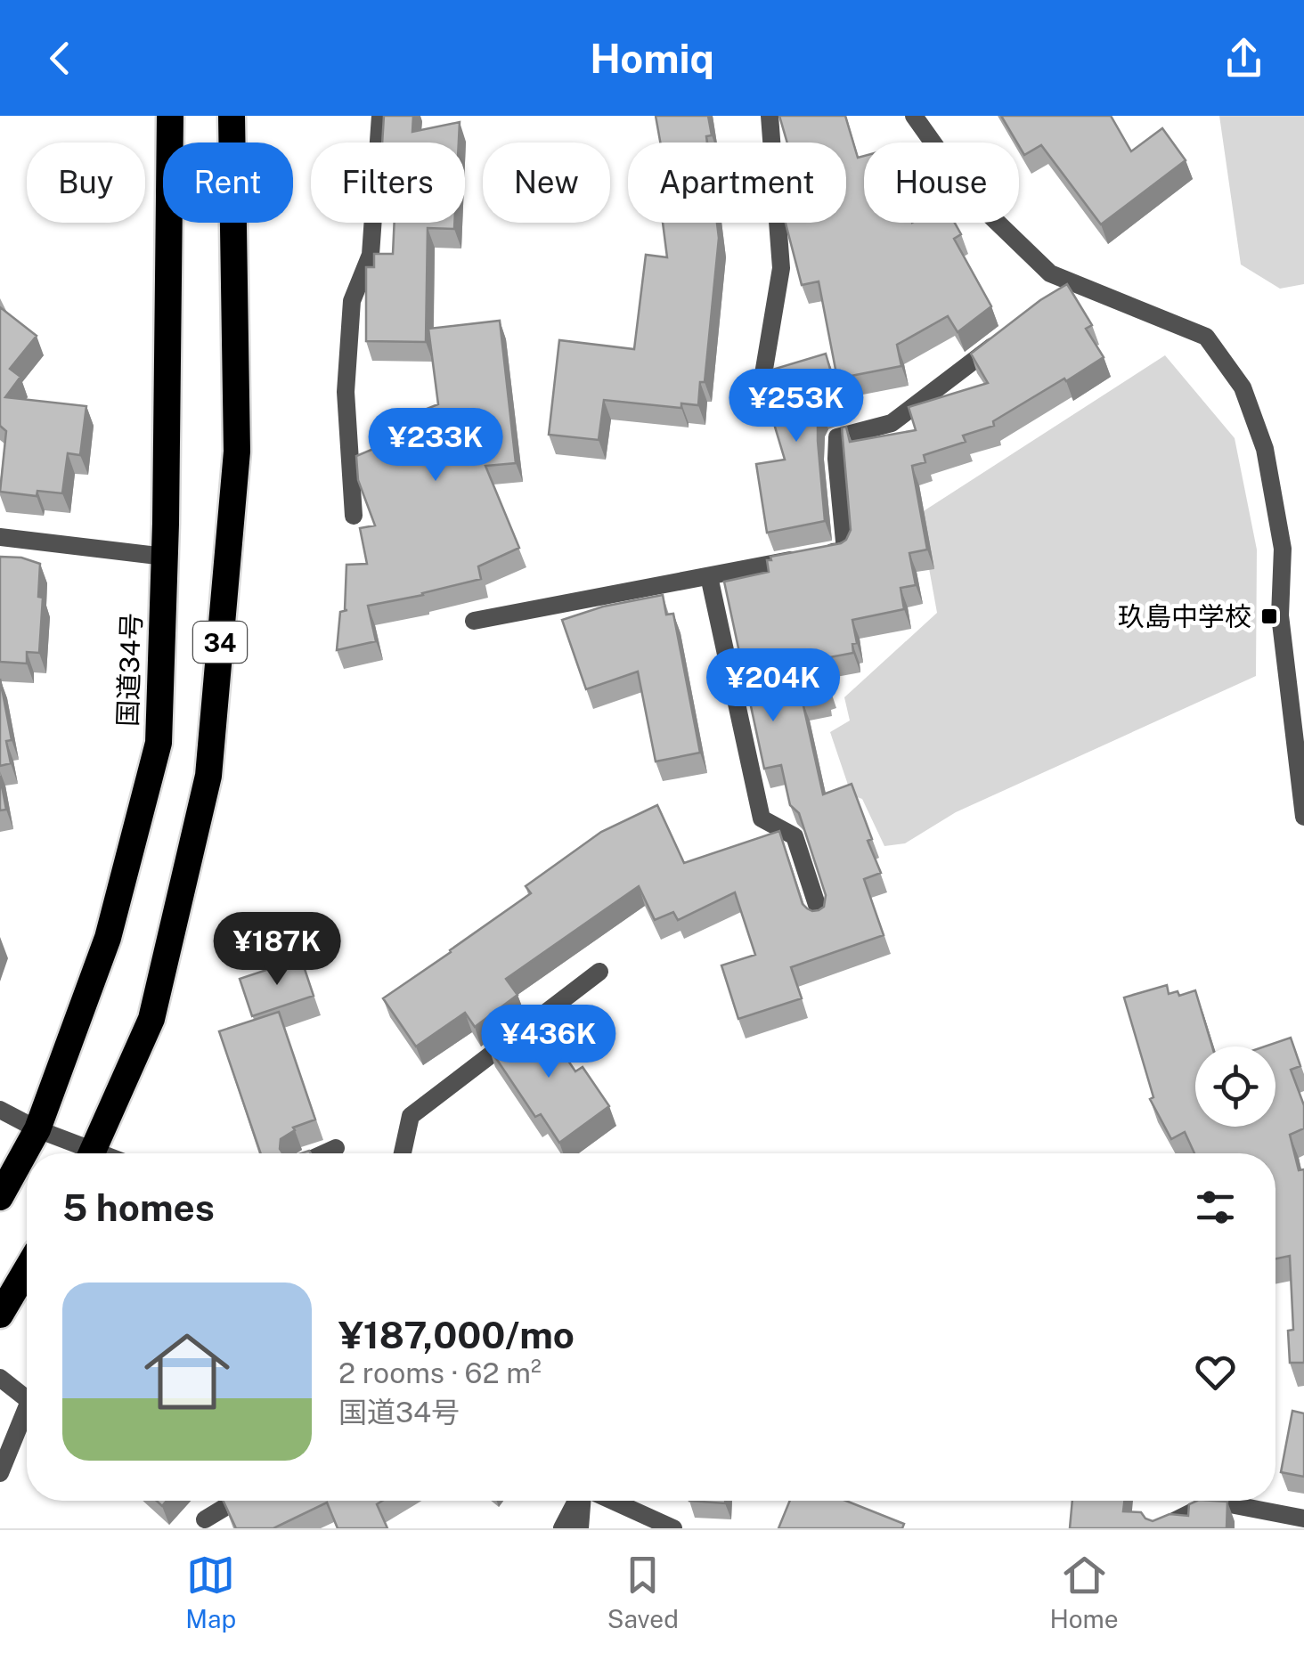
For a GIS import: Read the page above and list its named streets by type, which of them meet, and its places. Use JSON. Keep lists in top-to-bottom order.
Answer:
{
  "streets": {
    "highway": ["34", "国道34号"]
  },
  "places": {
    "transit": ["玖島中学校"]
  },
  "page": {
    "header": "Homiq",
    "chip": [
      "Buy",
      "Rent",
      "Filters",
      "New",
      "Apartment",
      "House"
    ],
    "price": [
      "¥253K",
      "¥233K",
      "¥204K",
      "¥187K",
      "¥436K"
    ],
    "heading": "5 homes",
    "list": [
      {
        "name": "¥187,000/mo",
        "note": "2 rooms · 62 m² · 国道34号"
      }
    ],
    "tabs": ["Map", "Saved", "Home"]
  }
}
